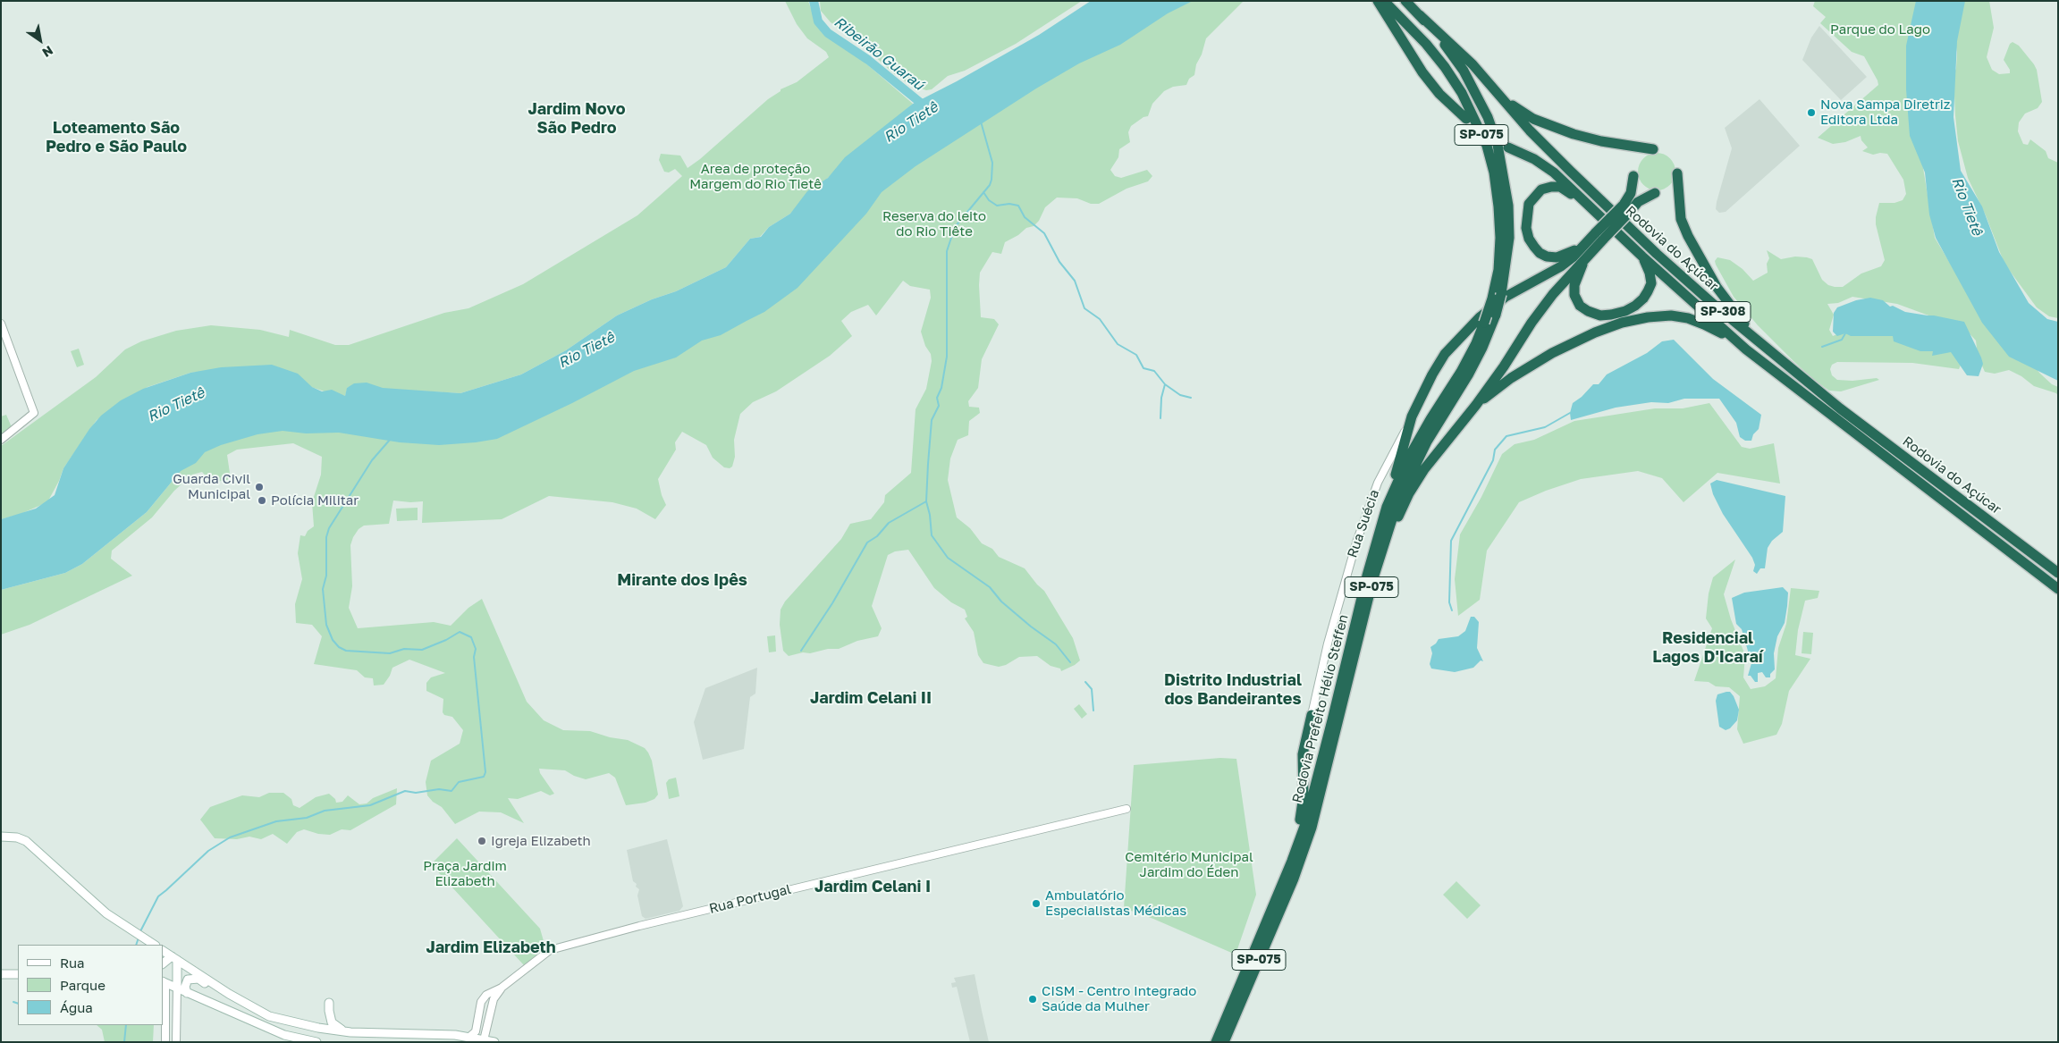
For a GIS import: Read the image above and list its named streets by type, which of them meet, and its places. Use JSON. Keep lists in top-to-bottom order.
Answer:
{
  "streets": {
    "highway": [
      "SP-075",
      "Rodovia do Açúcar",
      "SP-308",
      "Rodovia Prefeito Hélio Steffen"
    ],
    "street": ["Rua Suécia", "Rua Portugal"]
  },
  "crossings": [
    ["Rodovia do Açúcar", "Rodovia Prefeito Hélio Steffen"]
  ],
  "districts": [
    "Jardim Novo São Pedro",
    "Loteamento São Pedro e São Paulo",
    "Mirante dos Ipês",
    "Residencial Lagos D'Icaraí",
    "Distrito Industrial dos Bandeirantes",
    "Jardim Celani II",
    "Jardim Celani I",
    "Jardim Elizabeth"
  ],
  "water": ["Ribeirão Guaraú", "Rio Tietê"],
  "parks": [
    "Parque do Lago",
    "Area de proteção Margem do Rio Tietê",
    "Reserva do leito do Rio Tiête",
    "Cemitério Municipal Jardim do Éden",
    "Praça Jardim Elizabeth"
  ],
  "places": [
    "Nova Sampa Diretriz Editora Ltda",
    "Guarda Civil Municipal",
    "Polícia Militar",
    "Igreja Elizabeth",
    "Ambulatório Especialistas Médicas",
    "CISM - Centro Integrado Saúde da Mulher"
  ],
  "legend": ["Rua", "Parque", "Água"],
  "north": "bottom right"
}
